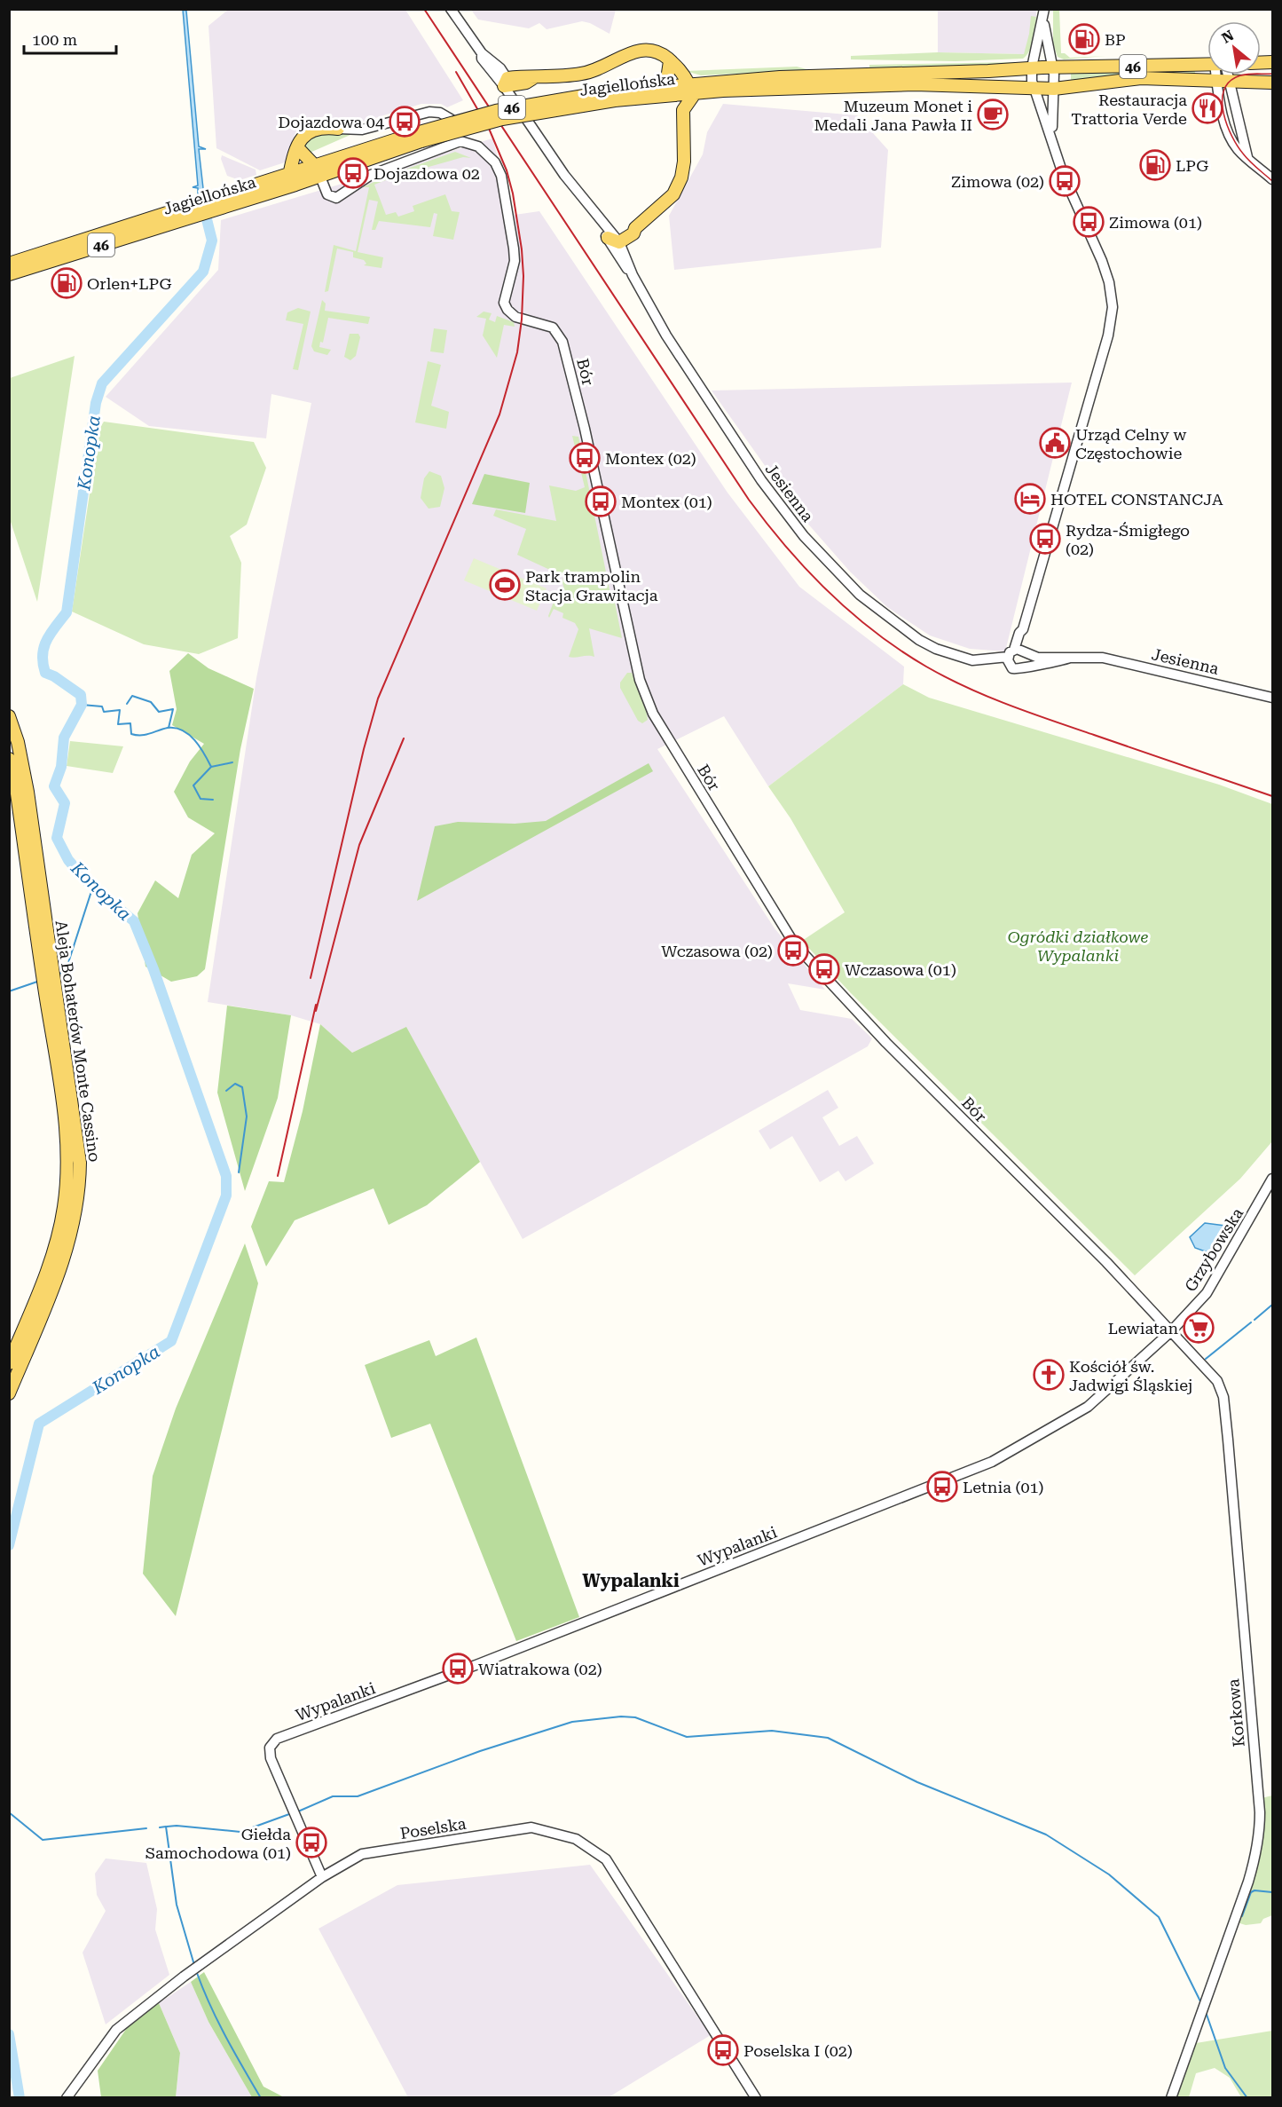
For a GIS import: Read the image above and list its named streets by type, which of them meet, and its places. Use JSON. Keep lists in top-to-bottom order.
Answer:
{
  "streets": {
    "main road": ["46", "Jagiellońska", "Aleja Bohaterów Monte Cassino"],
    "street": [
      "Bór",
      "Jesienna",
      "Grzybowska",
      "Wypalanki",
      "Korkowa",
      "Poselska"
    ]
  },
  "crossings": [
    ["Bór", "Grzybowska"],
    ["Bór", "Wypalanki"],
    ["Bór", "Korkowa"],
    ["Grzybowska", "Wypalanki"],
    ["Grzybowska", "Korkowa"],
    ["Wypalanki", "Korkowa"],
    ["Wypalanki", "Poselska"]
  ],
  "districts": ["Wypalanki"],
  "water": ["Konopka"],
  "parks": ["Ogródki działkowe Wypalanki"],
  "places": {
    "fuel station": ["BP", "LPG", "Orlen+LPG"],
    "restaurant": ["Restauracja Trattoria Verde"],
    "cafe": ["Muzeum Monet i Medali Jana Pawła II"],
    "bus stop": [
      "Dojazdowa 04",
      "Dojazdowa 02",
      "Zimowa (02)",
      "Zimowa (01)",
      "Montex (02)",
      "Montex (01)",
      "Rydza-Śmigłego (02)",
      "Wczasowa (02)",
      "Wczasowa (01)",
      "Letnia (01)",
      "Wiatrakowa (02)",
      "Giełda Samochodowa (01)",
      "Poselska I (02)"
    ],
    "public building": ["Urząd Celny w Częstochowie"],
    "hotel": ["HOTEL CONSTANCJA"],
    "sports": ["Park trampolin Stacja Grawitacja"],
    "supermarket": ["Lewiatan"],
    "church": ["Kościół św. Jadwigi Śląskiej"]
  },
  "scale_bar": "100 m",
  "north": "top left"
}
